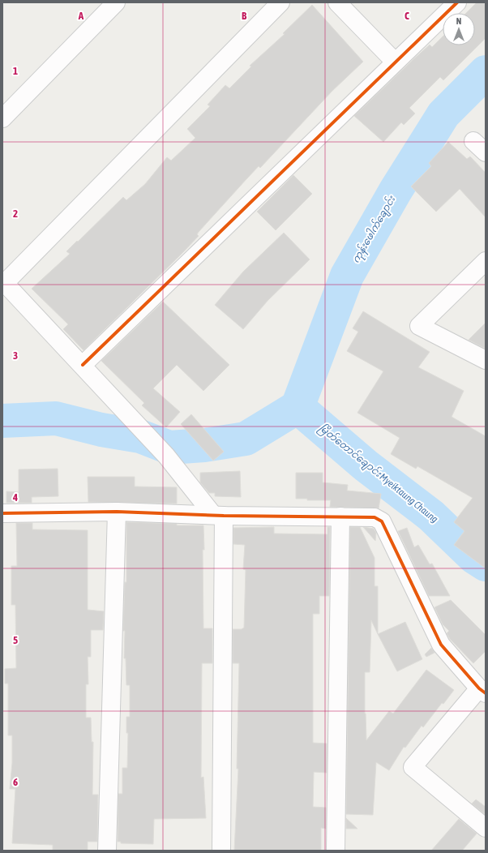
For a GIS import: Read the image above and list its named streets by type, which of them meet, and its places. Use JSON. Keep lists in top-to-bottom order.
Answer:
{
  "water": ["ကုန်းဖေါက်ချောင်း", "မြိတ်တောင်ချောင်း Myeiktaung Chaung"],
  "north": "top",
  "grid": {
    "columns": ["A", "B", "C"],
    "rows": [
      "1",
      "2",
      "3",
      "4",
      "5",
      "6"
    ]
  }
}
